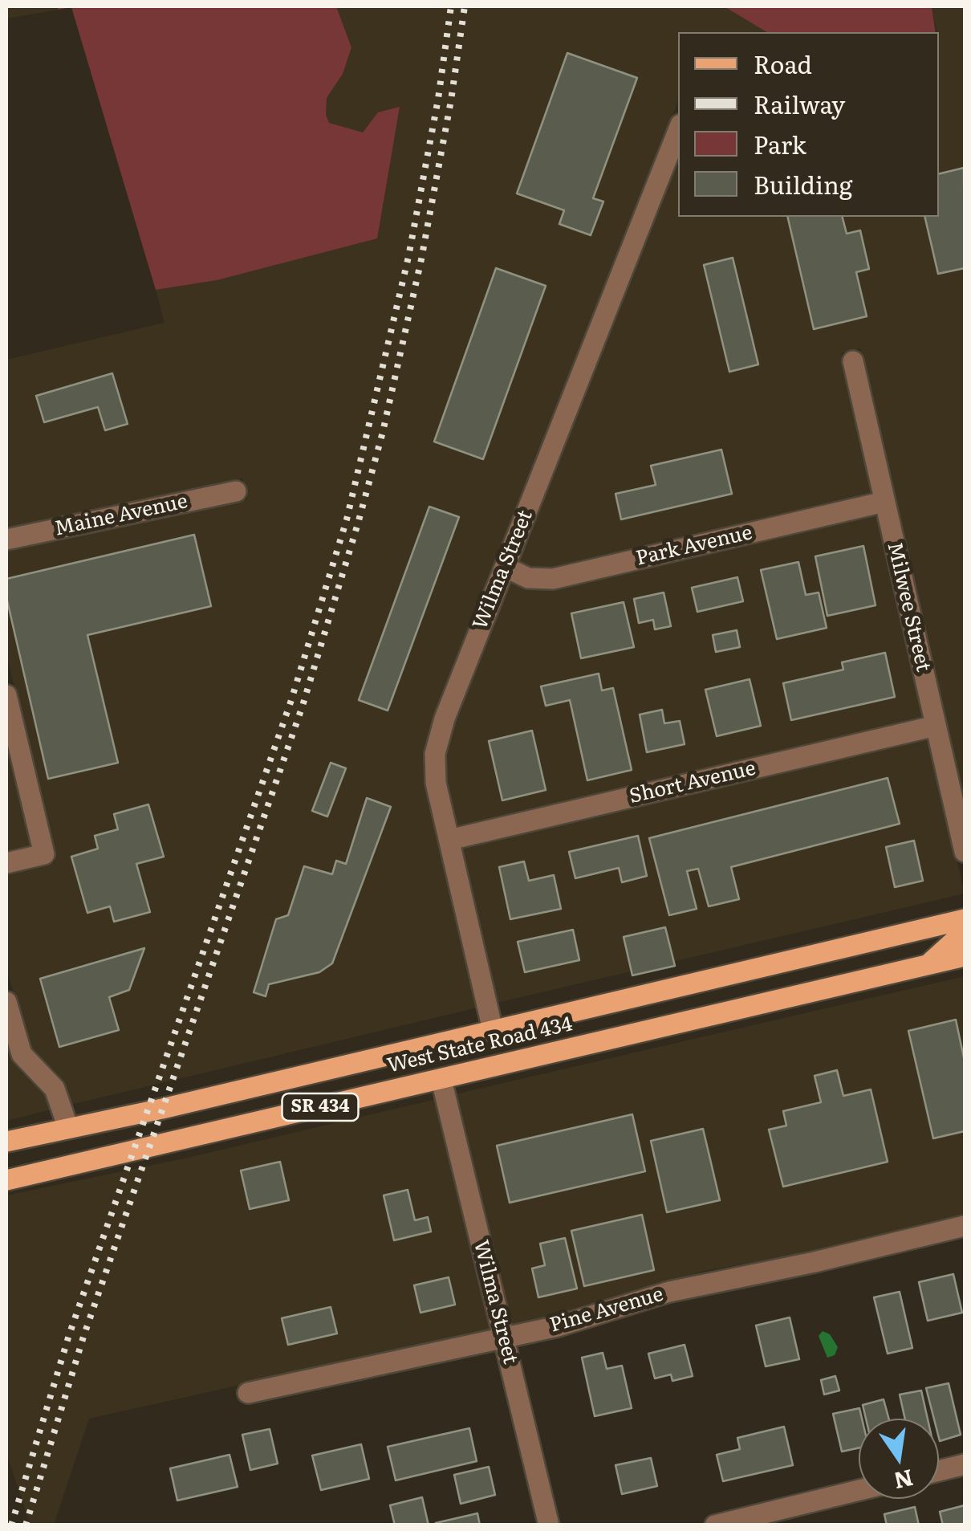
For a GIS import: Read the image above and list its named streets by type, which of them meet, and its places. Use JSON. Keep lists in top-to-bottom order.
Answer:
{
  "streets": {
    "main road": ["West State Road 434", "SR 434"],
    "street": [
      "Maine Avenue",
      "Park Avenue",
      "Wilma Street",
      "Milwee Street",
      "Short Avenue",
      "Pine Avenue"
    ]
  },
  "crossings": [
    ["Park Avenue", "Wilma Street"],
    ["Park Avenue", "Milwee Street"],
    ["Wilma Street", "Short Avenue"],
    ["Wilma Street", "West State Road 434"],
    ["Wilma Street", "Pine Avenue"],
    ["Milwee Street", "Short Avenue"]
  ],
  "legend": [
    "Road",
    "Railway",
    "Park",
    "Building"
  ],
  "north": "bottom"
}
